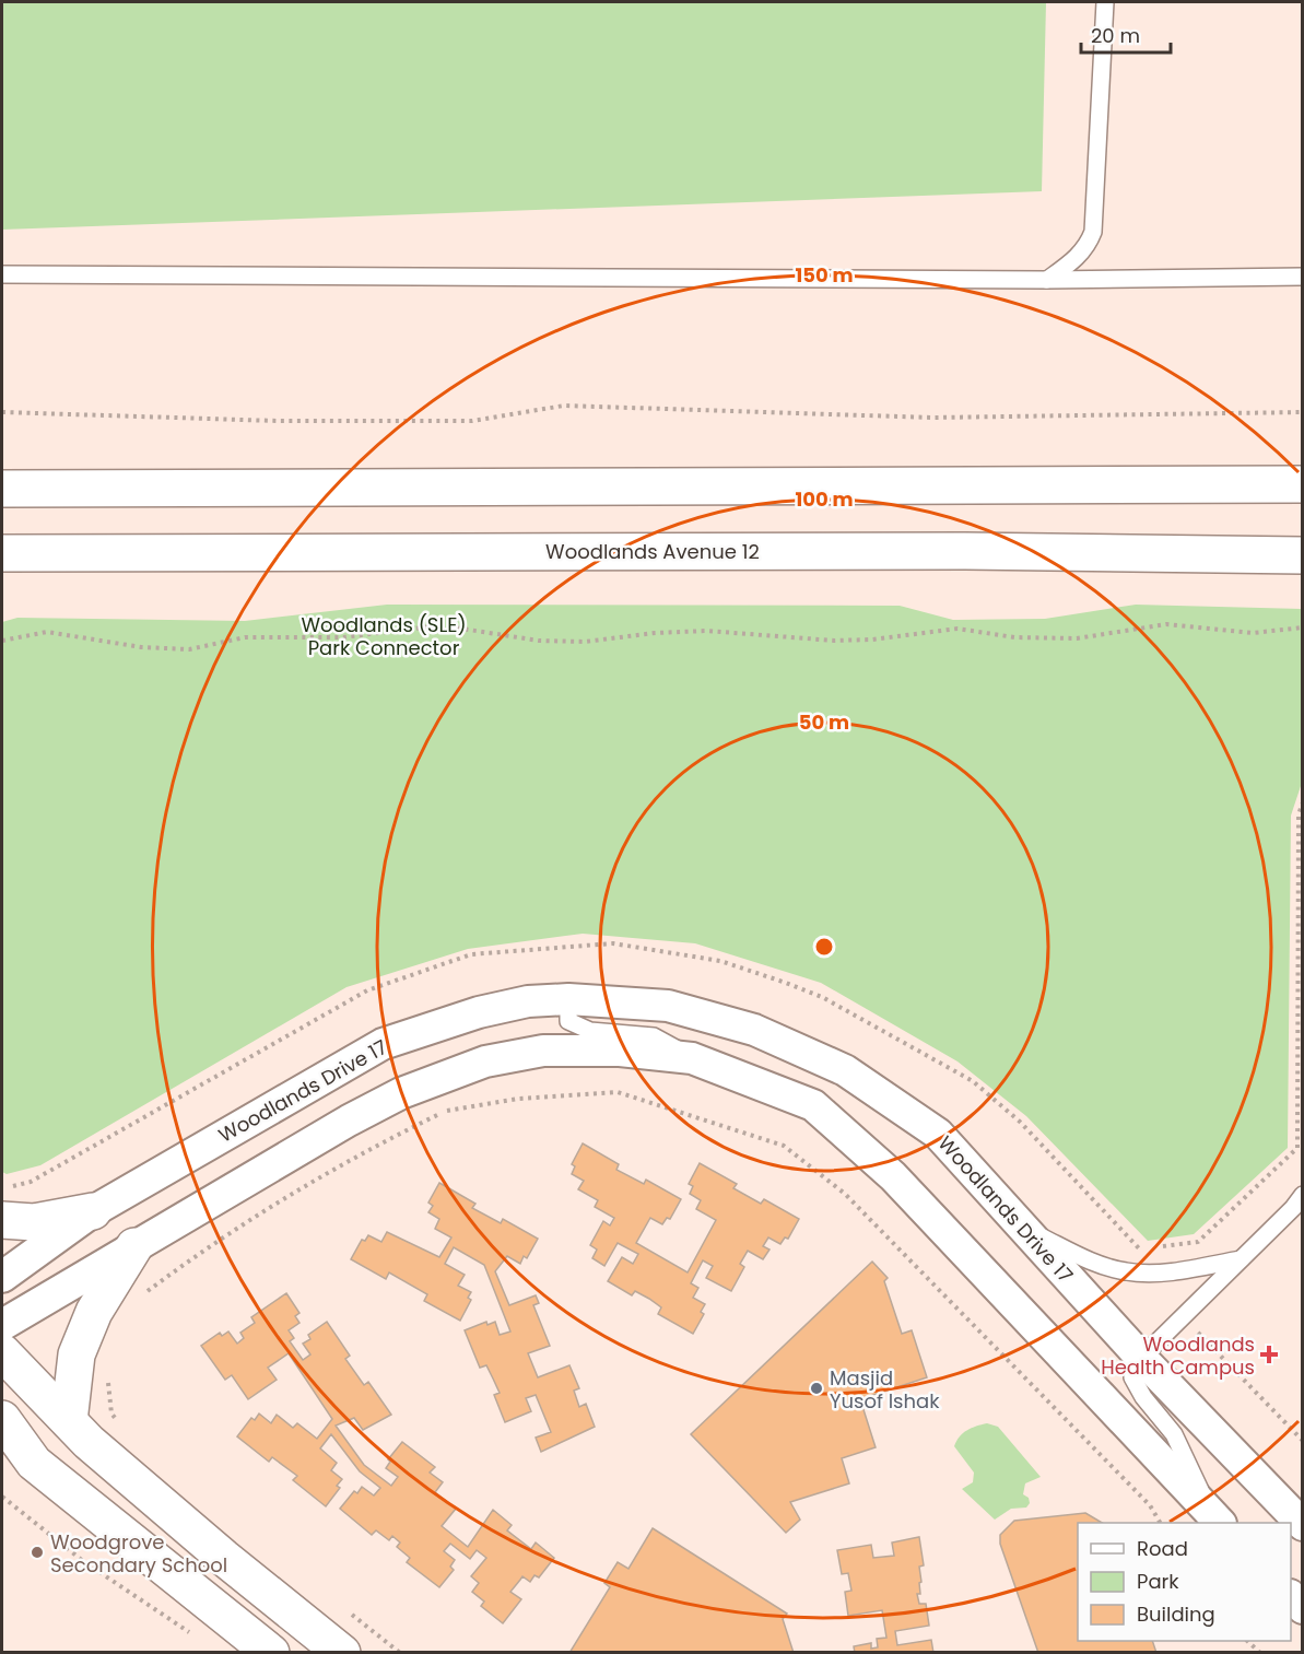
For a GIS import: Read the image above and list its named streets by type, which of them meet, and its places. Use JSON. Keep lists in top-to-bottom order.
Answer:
{
  "streets": {
    "main road": ["Woodlands Avenue 12"],
    "street": ["Woodlands Drive 17"]
  },
  "parks": ["Woodlands (SLE) Park Connector"],
  "places": {
    "health": ["Woodlands Health Campus"],
    "other": ["Masjid Yusof Ishak", "Woodgrove Secondary School"]
  },
  "legend": ["Road", "Park", "Building"],
  "scale_bar": "20 m",
  "rings": ["150 m", "100 m", "50 m"]
}
